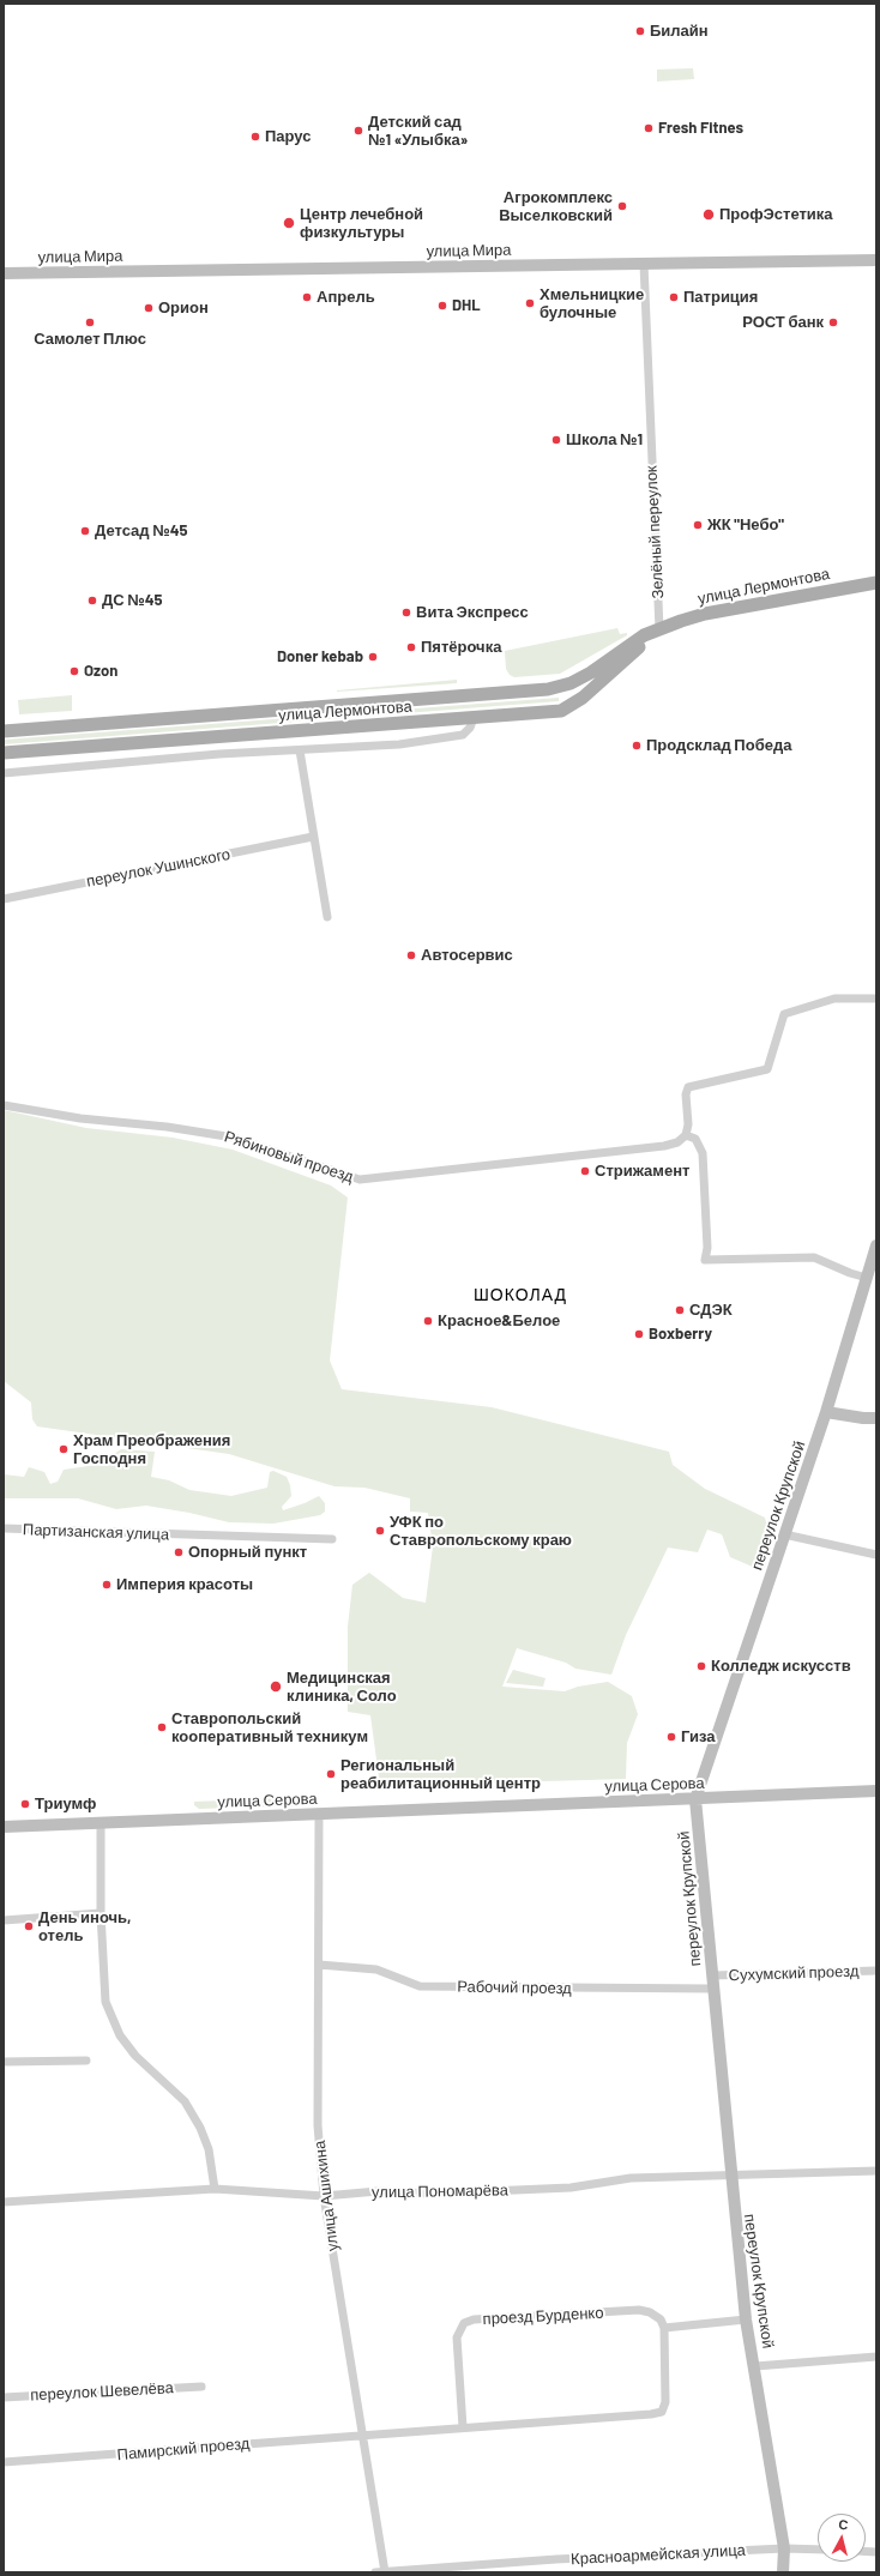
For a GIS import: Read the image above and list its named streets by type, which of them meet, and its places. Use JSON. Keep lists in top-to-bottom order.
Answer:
{
  "streets": {
    "main road": [
      "улица Мира",
      "улица Лермонтова",
      "переулок Крупской",
      "улица Серова"
    ],
    "street": [
      "Зелёный переулок",
      "переулок Ушинского",
      "Рябиновый проезд",
      "Партизанская улица",
      "Сухумский проезд",
      "Рабочий проезд",
      "улица Пономарёва",
      "улица Ашихина",
      "проезд Бурденко",
      "переулок Шевелёва",
      "Памирский проезд",
      "Красноармейская улица"
    ]
  },
  "crossings": [
    ["улица Мира", "Зелёный переулок"],
    ["Зелёный переулок", "улица Лермонтова"],
    ["переулок Крупской", "улица Серова"],
    ["переулок Крупской", "Сухумский проезд"],
    ["переулок Крупской", "Рабочий проезд"],
    ["переулок Крупской", "улица Пономарёва"],
    ["переулок Крупской", "Красноармейская улица"],
    ["улица Серова", "улица Ашихина"],
    ["Рабочий проезд", "улица Ашихина"],
    ["улица Пономарёва", "улица Ашихина"],
    ["улица Ашихина", "Памирский проезд"],
    ["улица Ашихина", "Красноармейская улица"]
  ],
  "districts": ["ШОКОЛАД"],
  "places": [
    "Билайн",
    "Fresh Fitnes",
    "Детский сад №1 «Улыбка»",
    "Парус",
    "Агрокомплекс Выселковский",
    "ПрофЭстетика",
    "Центр лечебной физкультуры",
    "Апрель",
    "Патриция",
    "Хмельницкие булочные",
    "DHL",
    "Орион",
    "Самолет Плюс",
    "РОСТ банк",
    "Школа №1",
    "ЖК \"Небо\"",
    "Детсад №45",
    "ДС №45",
    "Вита Экспресс",
    "Пятёрочка",
    "Doner kebab",
    "Ozon",
    "Продсклад Победа",
    "Автосервис",
    "Стрижамент",
    "СДЭК",
    "Красное&Белое",
    "Boxberry",
    "Храм Преображения Господня",
    "УФК по Ставропольскому краю",
    "Опорный пункт",
    "Империя красоты",
    "Колледж искусств",
    "Медицинская клиника, Соло",
    "Ставропольский кооперативный техникум",
    "Гиза",
    "Региональный реабилитационный центр",
    "Триумф",
    "День иночь, отель"
  ],
  "north": "top"
}
